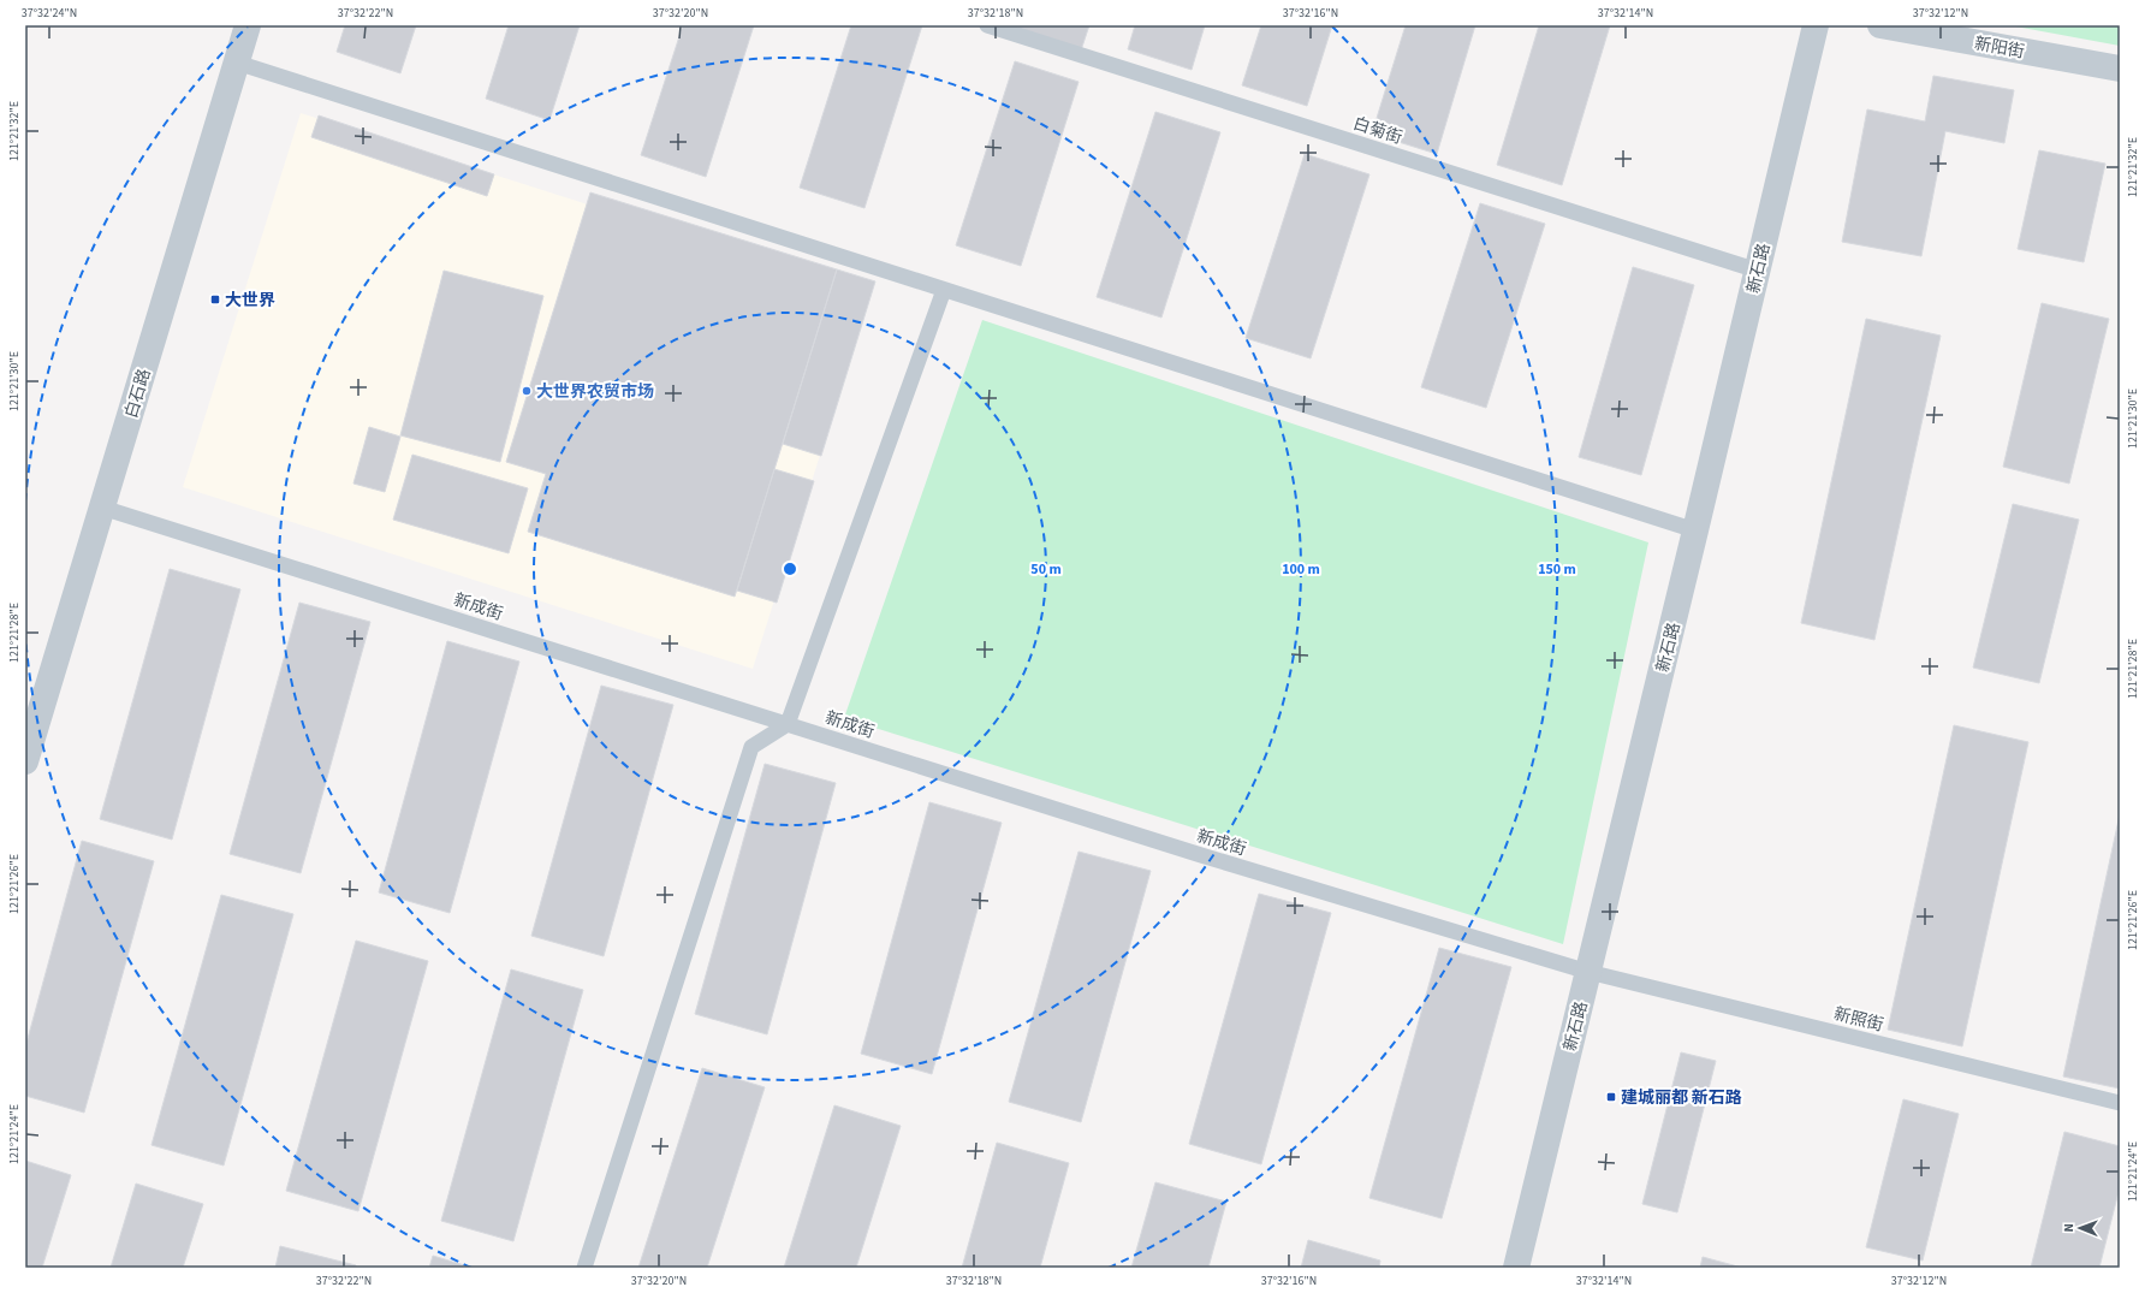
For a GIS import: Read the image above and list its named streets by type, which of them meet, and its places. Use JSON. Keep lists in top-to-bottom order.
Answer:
{
  "streets": {
    "street": ["新阳街", "新石路", "白石路"],
    "lane": ["白菊街", "新成街", "新照街"]
  },
  "crossings": [
    ["白菊街", "新石路"],
    ["新石路", "新成街"],
    ["新石路", "新照街"],
    ["白石路", "新成街"],
    ["新成街", "新照街"]
  ],
  "places": {
    "transit": ["大世界", "建城丽都 新石路"],
    "other": ["大世界农贸市场"]
  },
  "north": "left",
  "coordinates": [
    "37°32'24\"N",
    "37°32'22\"N",
    "37°32'20\"N",
    "37°32'18\"N",
    "37°32'16\"N",
    "37°32'14\"N",
    "37°32'12\"N",
    "121°21'32\"E",
    "121°21'30\"E",
    "121°21'28\"E",
    "121°21'26\"E",
    "121°21'24\"E"
  ],
  "rings": ["50 m", "100 m", "150 m"]
}
